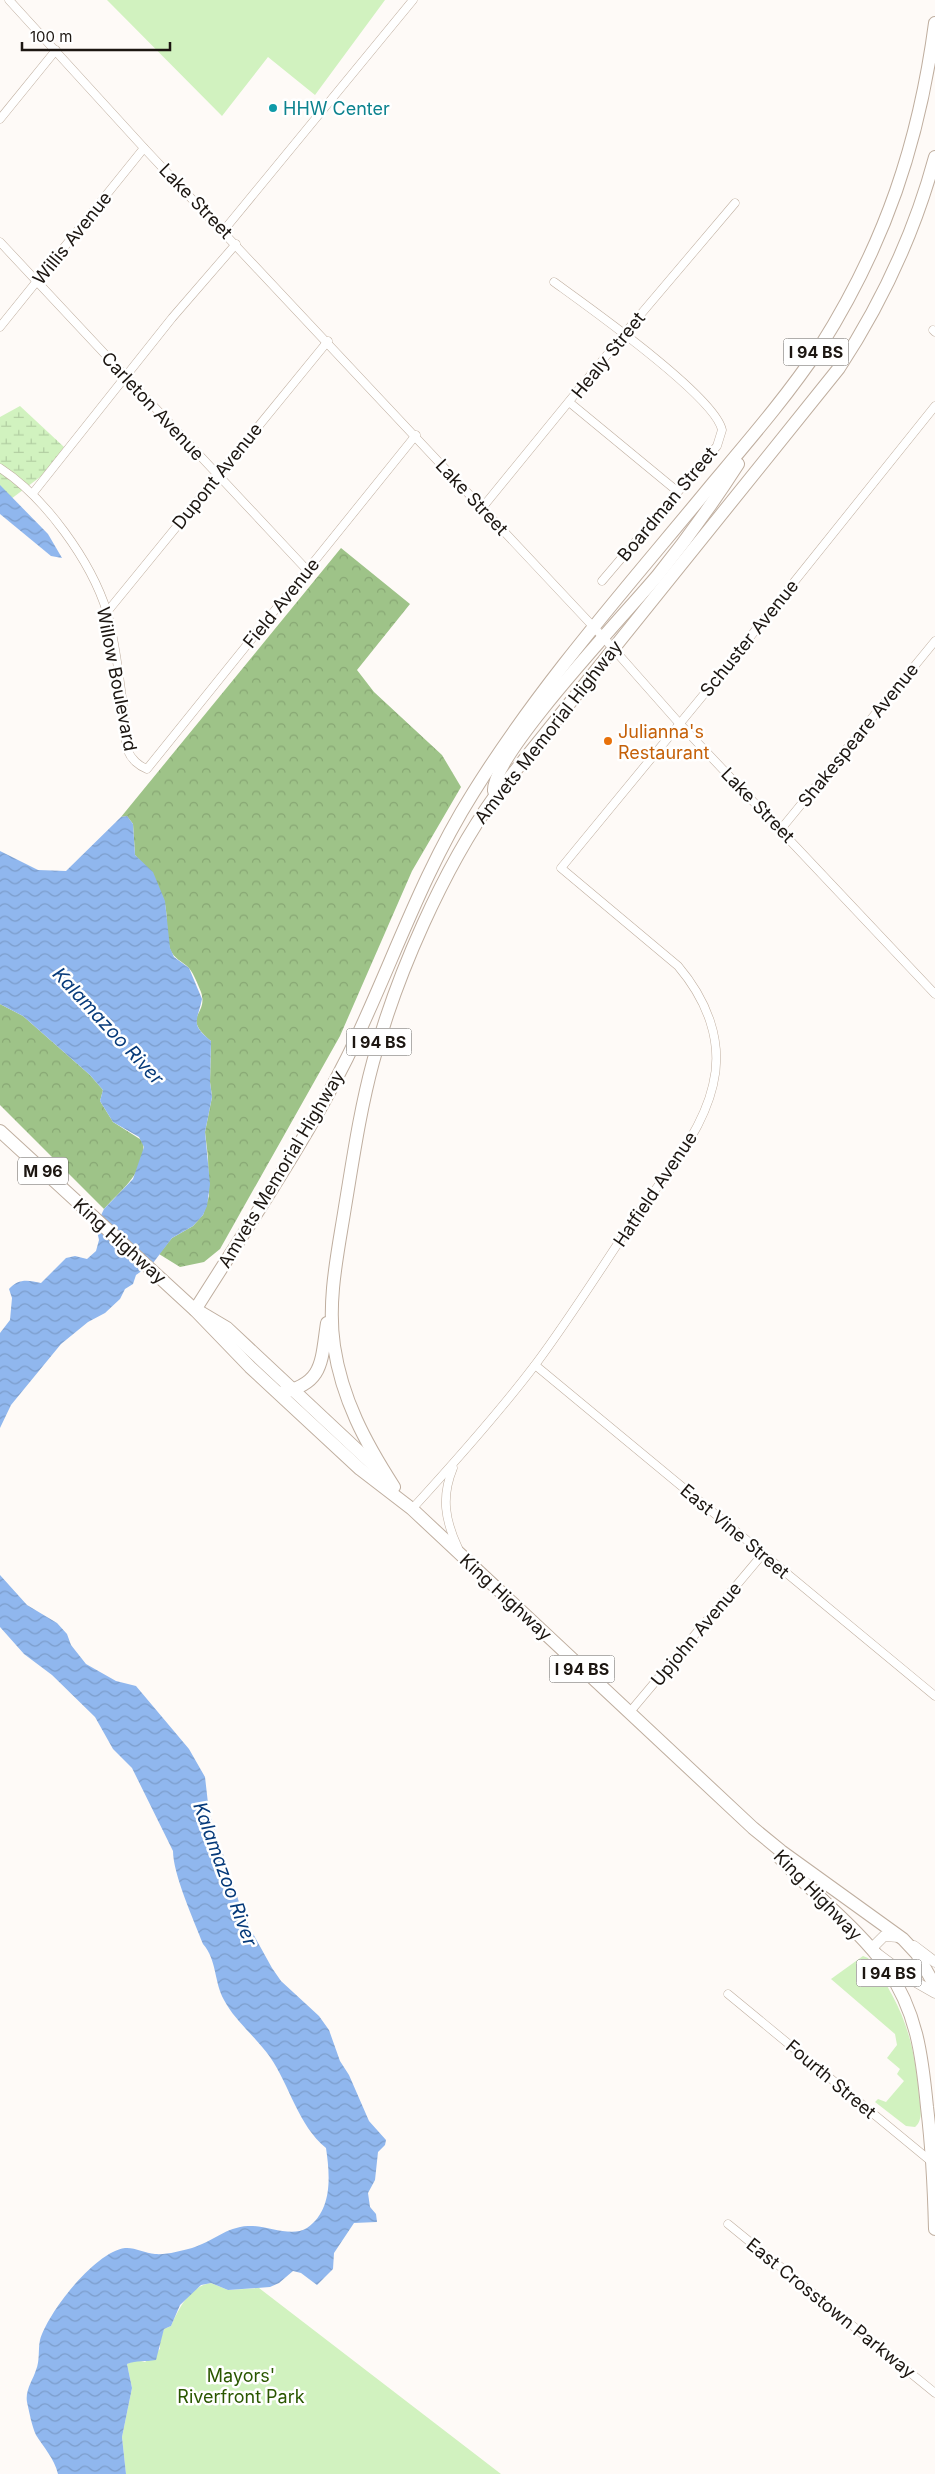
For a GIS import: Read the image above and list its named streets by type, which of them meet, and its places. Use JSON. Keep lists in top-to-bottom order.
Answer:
{
  "streets": {
    "main road": [
      "I 94 BS",
      "Amvets Memorial Highway",
      "M 96",
      "King Highway"
    ],
    "street": [
      "Lake Street",
      "Willis Avenue",
      "Healy Street",
      "Carleton Avenue",
      "Dupont Avenue",
      "Boardman Street",
      "Field Avenue",
      "Schuster Avenue",
      "Willow Boulevard",
      "Shakespeare Avenue",
      "Hatfield Avenue",
      "East Vine Street",
      "Upjohn Avenue",
      "Fourth Street",
      "East Crosstown Parkway"
    ]
  },
  "crossings": [
    ["Lake Street", "Willis Avenue"],
    ["Lake Street", "I 94 BS"],
    ["Lake Street", "Healy Street"],
    ["Lake Street", "Dupont Avenue"],
    ["Lake Street", "Field Avenue"],
    ["Lake Street", "Schuster Avenue"],
    ["Lake Street", "Amvets Memorial Highway"],
    ["Lake Street", "Shakespeare Avenue"],
    ["Willis Avenue", "Carleton Avenue"],
    ["I 94 BS", "Amvets Memorial Highway"],
    ["I 94 BS", "King Highway"],
    ["Healy Street", "Boardman Street"],
    ["Carleton Avenue", "Dupont Avenue"],
    ["Carleton Avenue", "Field Avenue"],
    ["Dupont Avenue", "Willow Boulevard"],
    ["Field Avenue", "Willow Boulevard"],
    ["Schuster Avenue", "Hatfield Avenue"],
    ["Amvets Memorial Highway", "King Highway"],
    ["Hatfield Avenue", "King Highway"],
    ["Hatfield Avenue", "East Vine Street"],
    ["King Highway", "Upjohn Avenue"],
    ["King Highway", "Fourth Street"],
    ["East Vine Street", "Upjohn Avenue"]
  ],
  "water": ["Kalamazoo River"],
  "parks": ["Mayors' Riverfront Park"],
  "places": ["HHW Center", "Julianna's Restaurant"],
  "scale_bar": "100 m"
}
